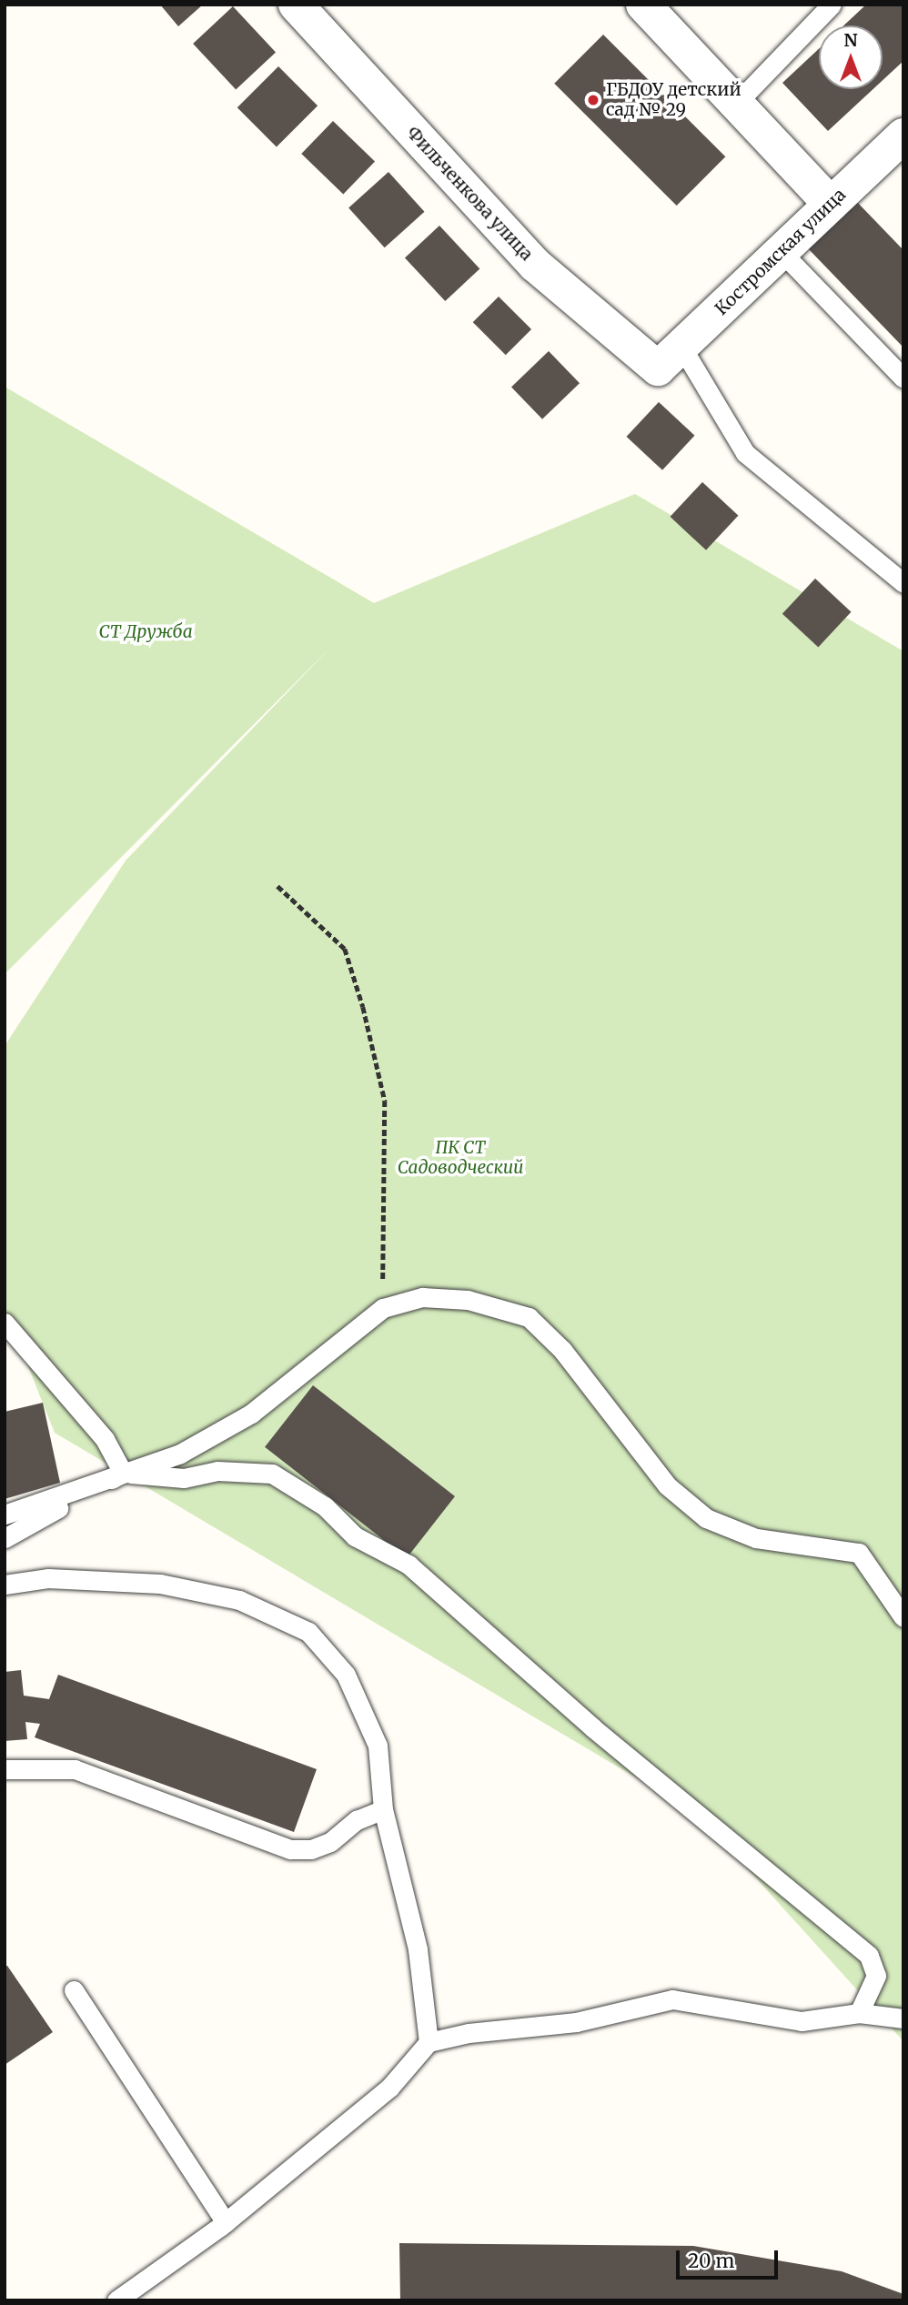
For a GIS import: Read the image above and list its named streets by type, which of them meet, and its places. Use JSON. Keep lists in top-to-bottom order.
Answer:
{
  "streets": {
    "street": ["Фильченкова улица", "Костромская улица"]
  },
  "crossings": [
    ["Фильченкова улица", "Костромская улица"]
  ],
  "parks": ["СТ Дружба", "ПК СТ Садоводческий"],
  "places": ["ГБДОУ детский сад № 29"],
  "scale_bar": "20 m",
  "north": "top"
}
